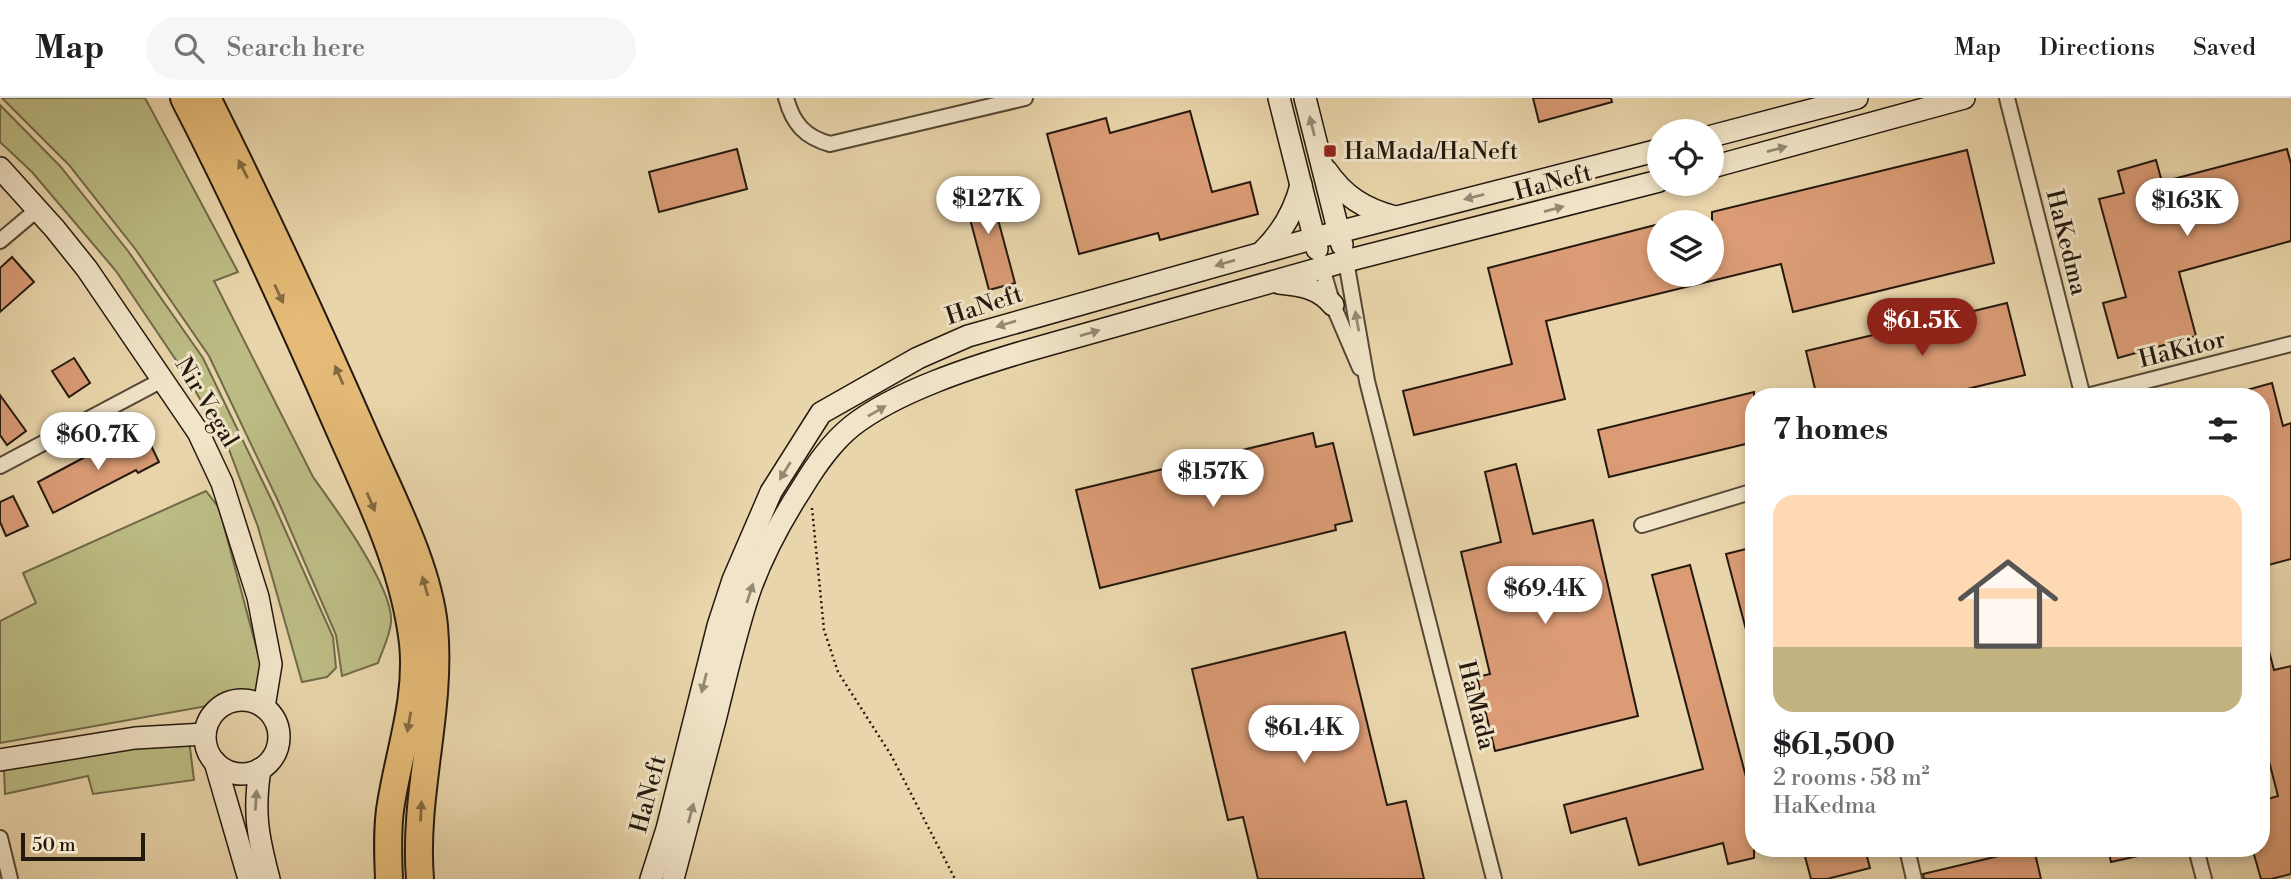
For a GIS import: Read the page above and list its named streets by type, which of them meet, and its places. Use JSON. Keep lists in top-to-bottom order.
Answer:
{
  "streets": {
    "street": [
      "HaNeft",
      "HaKedma",
      "HaKitor",
      "Nir Vegal",
      "HaMada"
    ]
  },
  "crossings": [
    ["HaNeft", "HaMada"]
  ],
  "places": {
    "transit": ["HaMada/HaNeft"]
  },
  "scale_bar": "50 m",
  "page": {
    "header": "Map",
    "search": "Search here",
    "nav": ["Map", "Directions", "Saved"],
    "price": [
      "$127K",
      "$163K",
      "$61.5K",
      "$60.7K",
      "$157K",
      "$69.4K",
      "$61.4K"
    ],
    "heading": "7 homes",
    "list": [
      {
        "name": "$61,500",
        "note": "2 rooms · 58 m² · HaKedma"
      }
    ],
    "scale": "50 m"
  }
}
